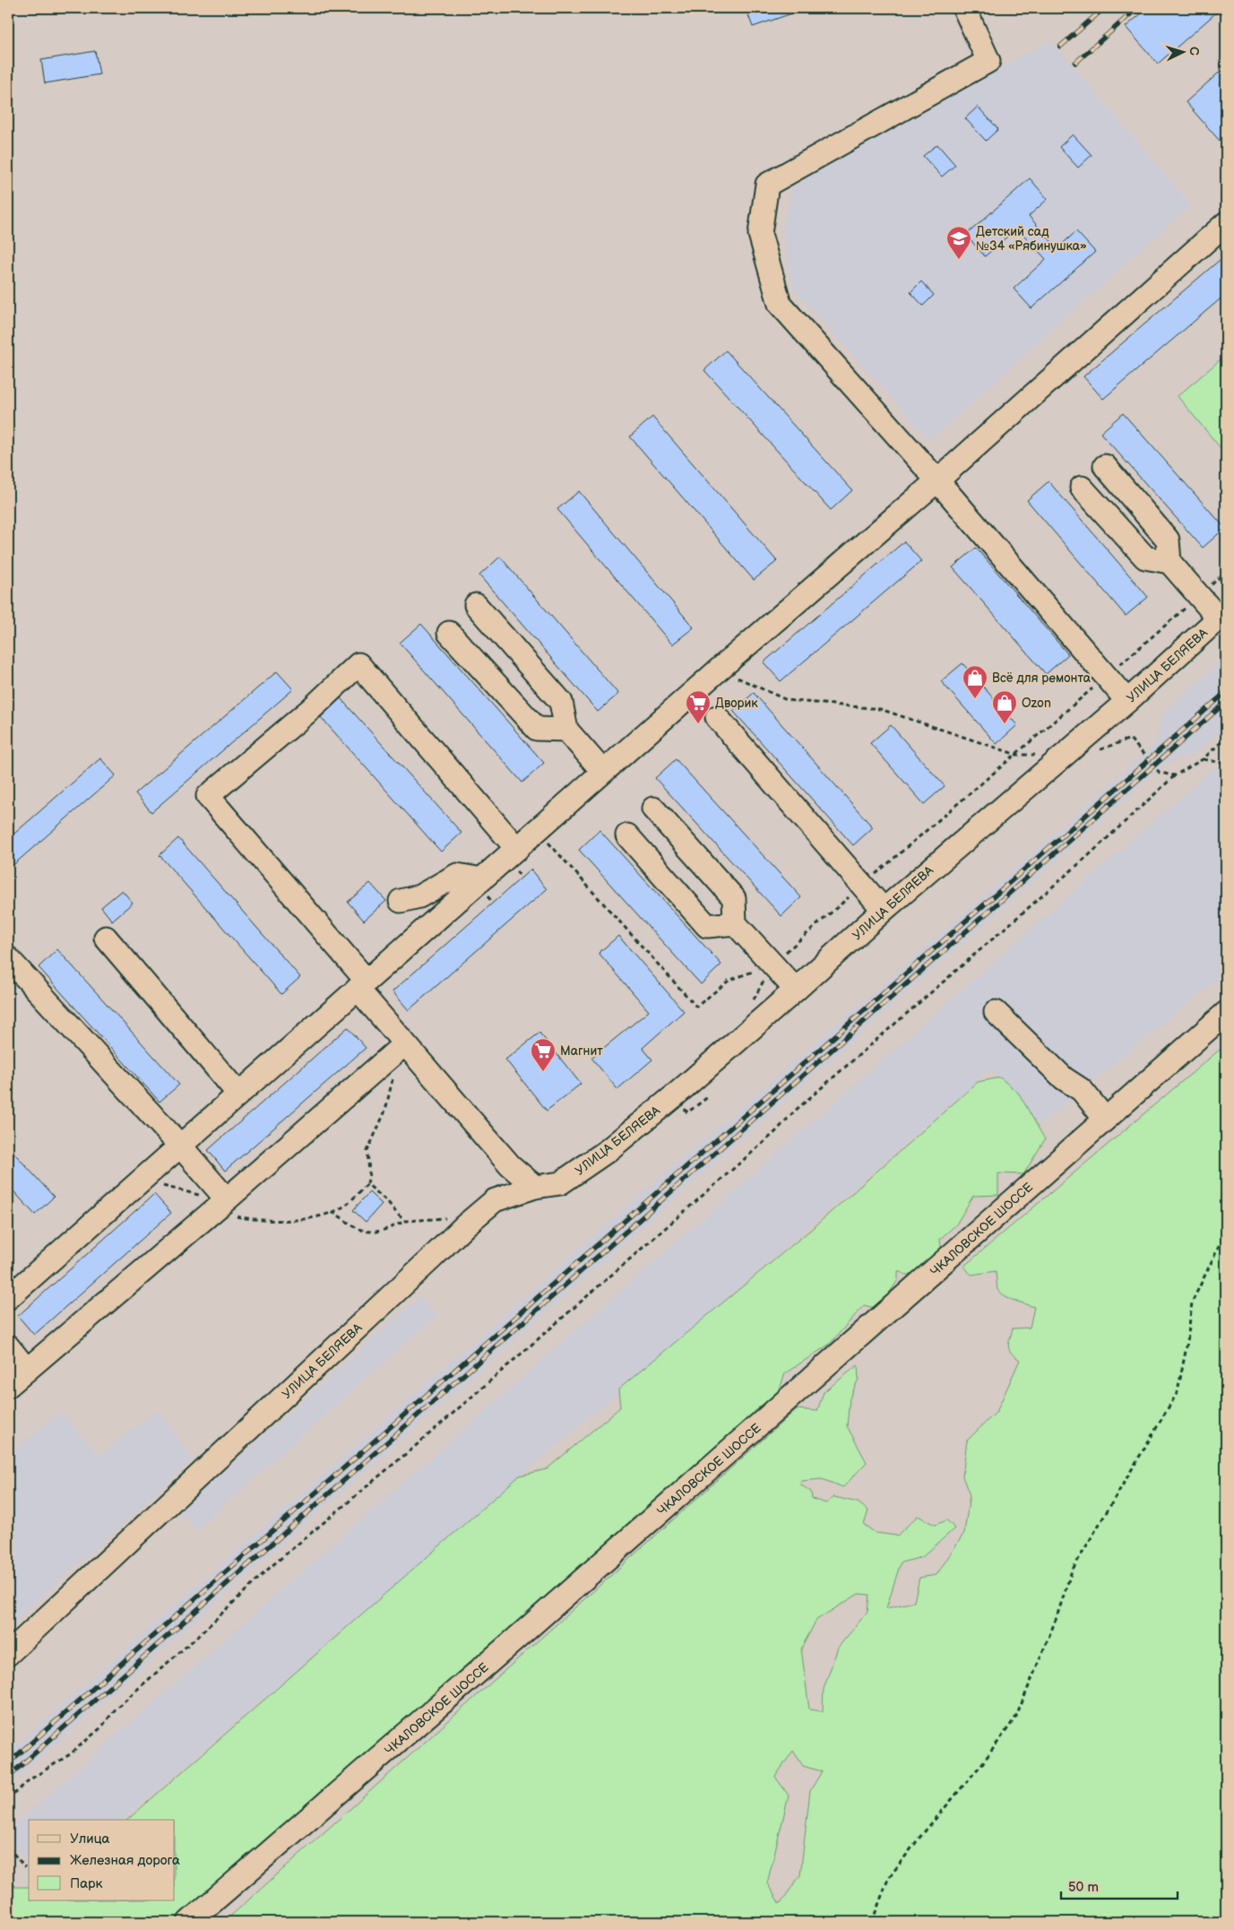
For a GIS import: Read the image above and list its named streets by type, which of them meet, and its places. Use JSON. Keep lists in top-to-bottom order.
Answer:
{
  "streets": {
    "street": ["УЛИЦА БЕЛЯЕВА", "ЧКАЛОВСКОЕ ШОССЕ"]
  },
  "places": {
    "school or university": ["Детский сад №34 «Рябинушка»"],
    "shop": ["Всё для ремонта", "Ozon"],
    "supermarket": ["Дворик", "Магнит"]
  },
  "legend": ["Улица", "Железная дорога", "Парк"],
  "scale_bar": "50 m",
  "north": "right"
}
